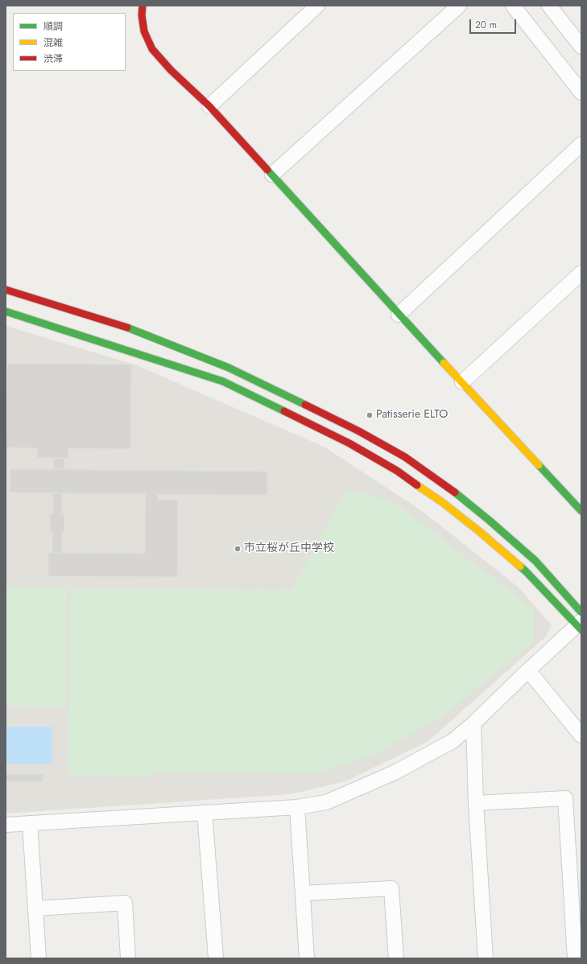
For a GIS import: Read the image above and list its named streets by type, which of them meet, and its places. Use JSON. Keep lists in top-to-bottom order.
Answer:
{
  "places": ["Patisserie ELTO", "市立桜が丘中学校"],
  "legend": ["順調", "混雑", "渋滞"],
  "scale_bar": "20 m"
}
